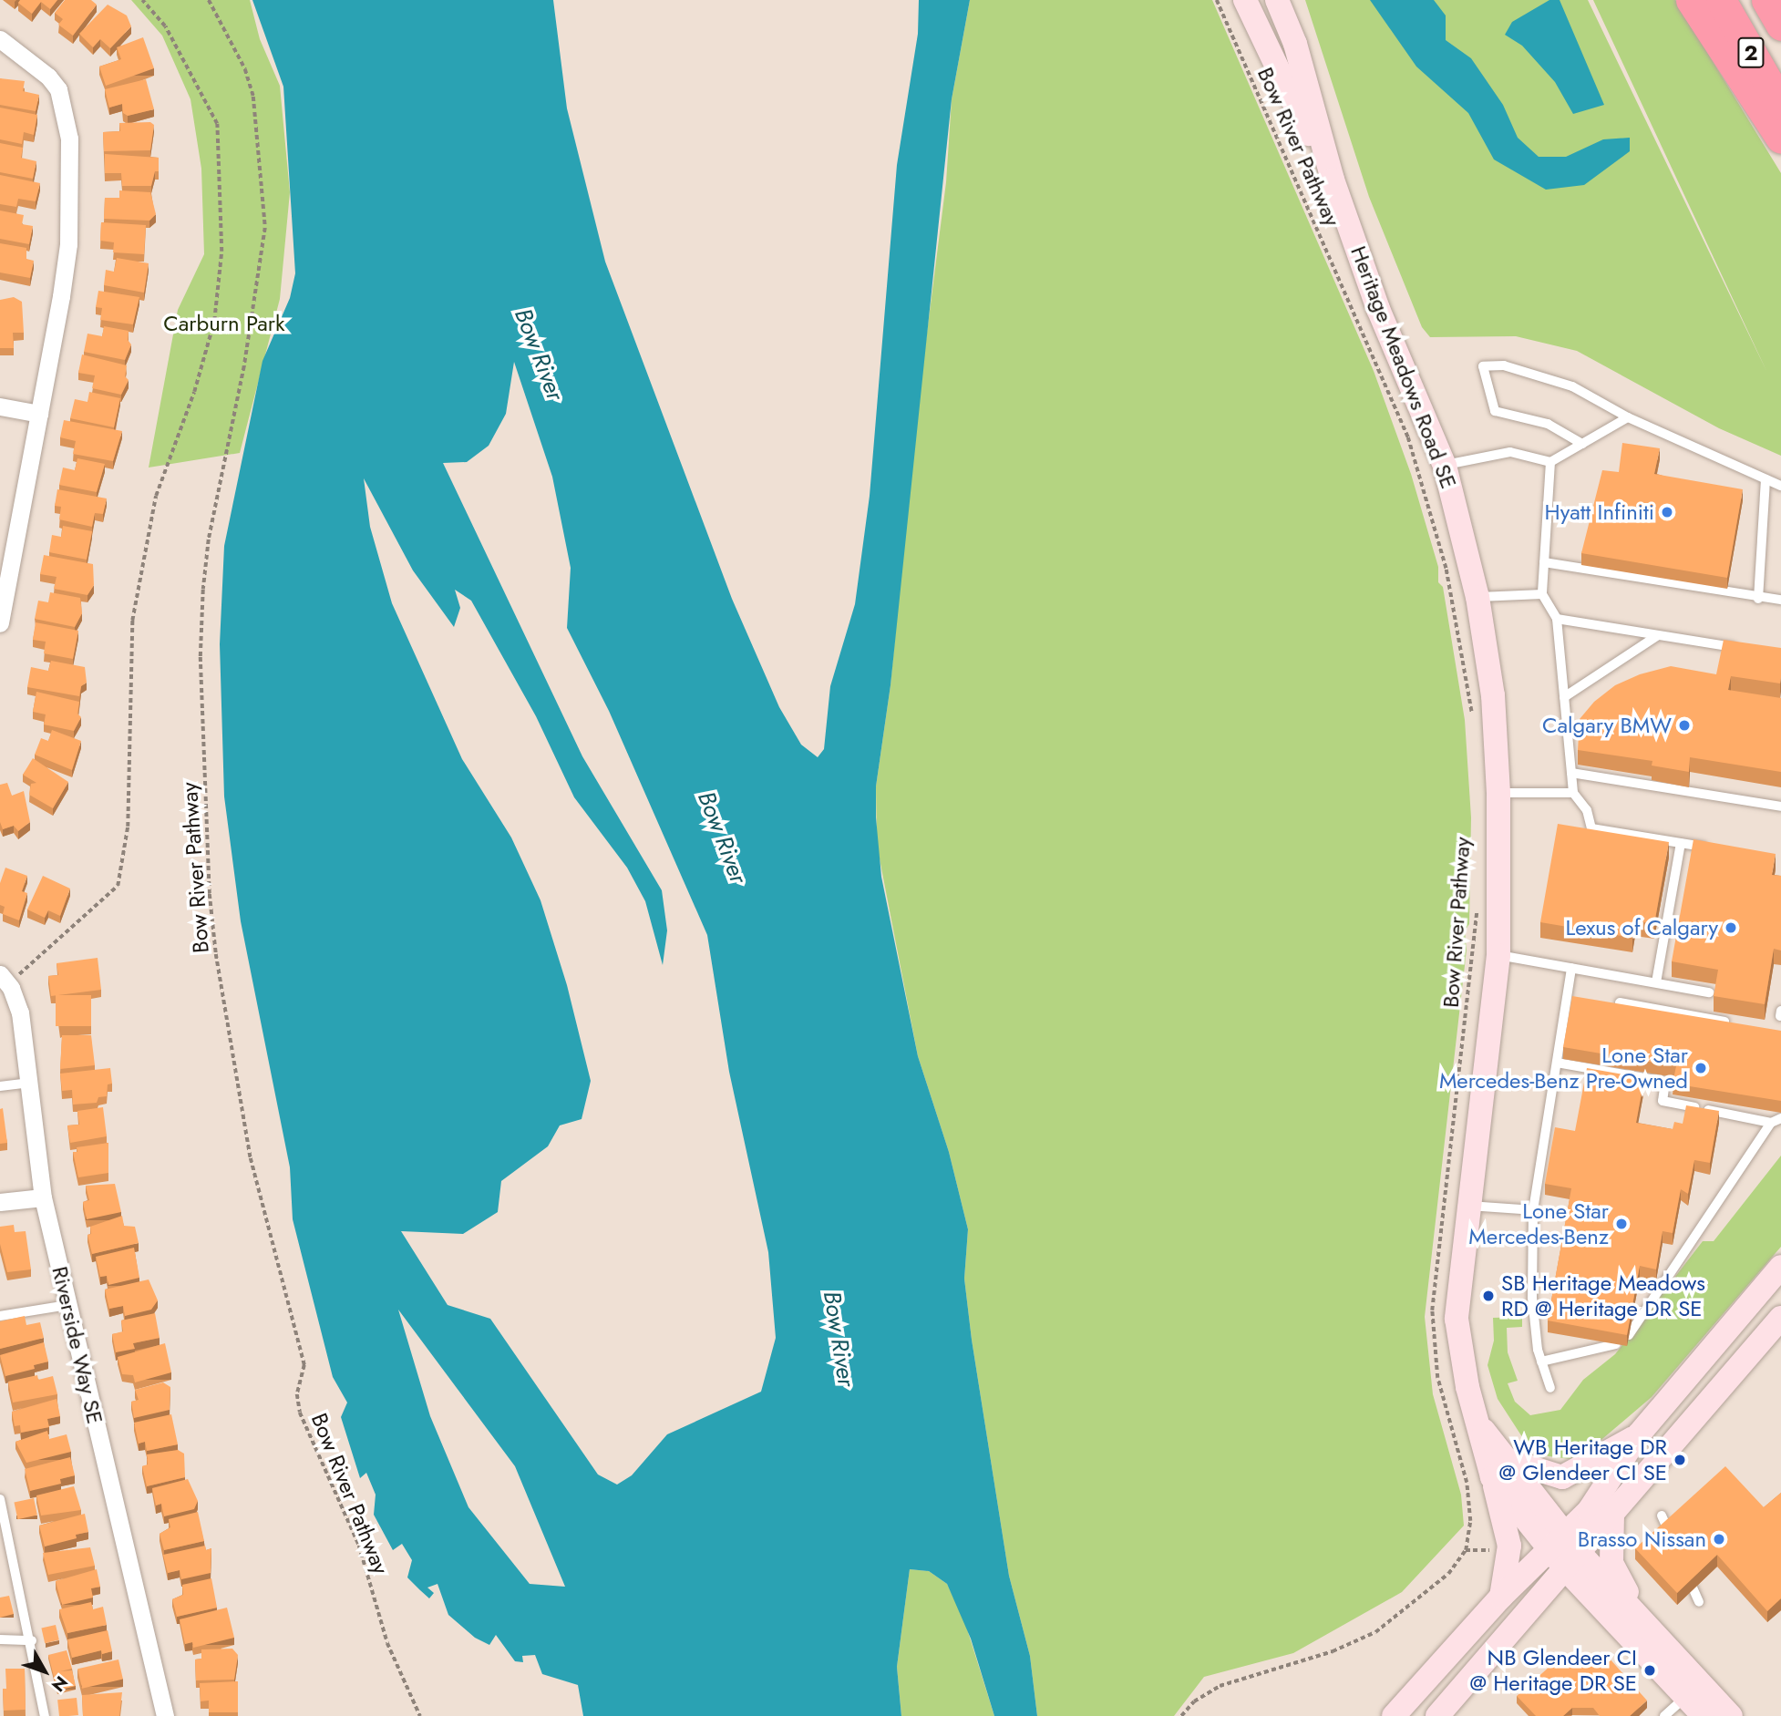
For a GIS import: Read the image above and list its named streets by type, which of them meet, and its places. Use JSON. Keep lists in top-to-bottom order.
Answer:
{
  "streets": {
    "highway": ["2"],
    "main road": ["Heritage Meadows Road SE"],
    "street": ["Riverside Way SE"],
    "path": ["Bow River Pathway"]
  },
  "water": ["Bow River"],
  "parks": ["Carburn Park"],
  "places": [
    "Hyatt Infiniti",
    "Calgary BMW",
    "Lexus of Calgary",
    "Lone Star Mercedes-Benz Pre-Owned",
    "Lone Star Mercedes-Benz",
    "SB Heritage Meadows RD @ Heritage DR SE",
    "WB Heritage DR @ Glendeer CI SE",
    "Brasso Nissan",
    "NB Glendeer CI @ Heritage DR SE"
  ],
  "north": "bottom right"
}
